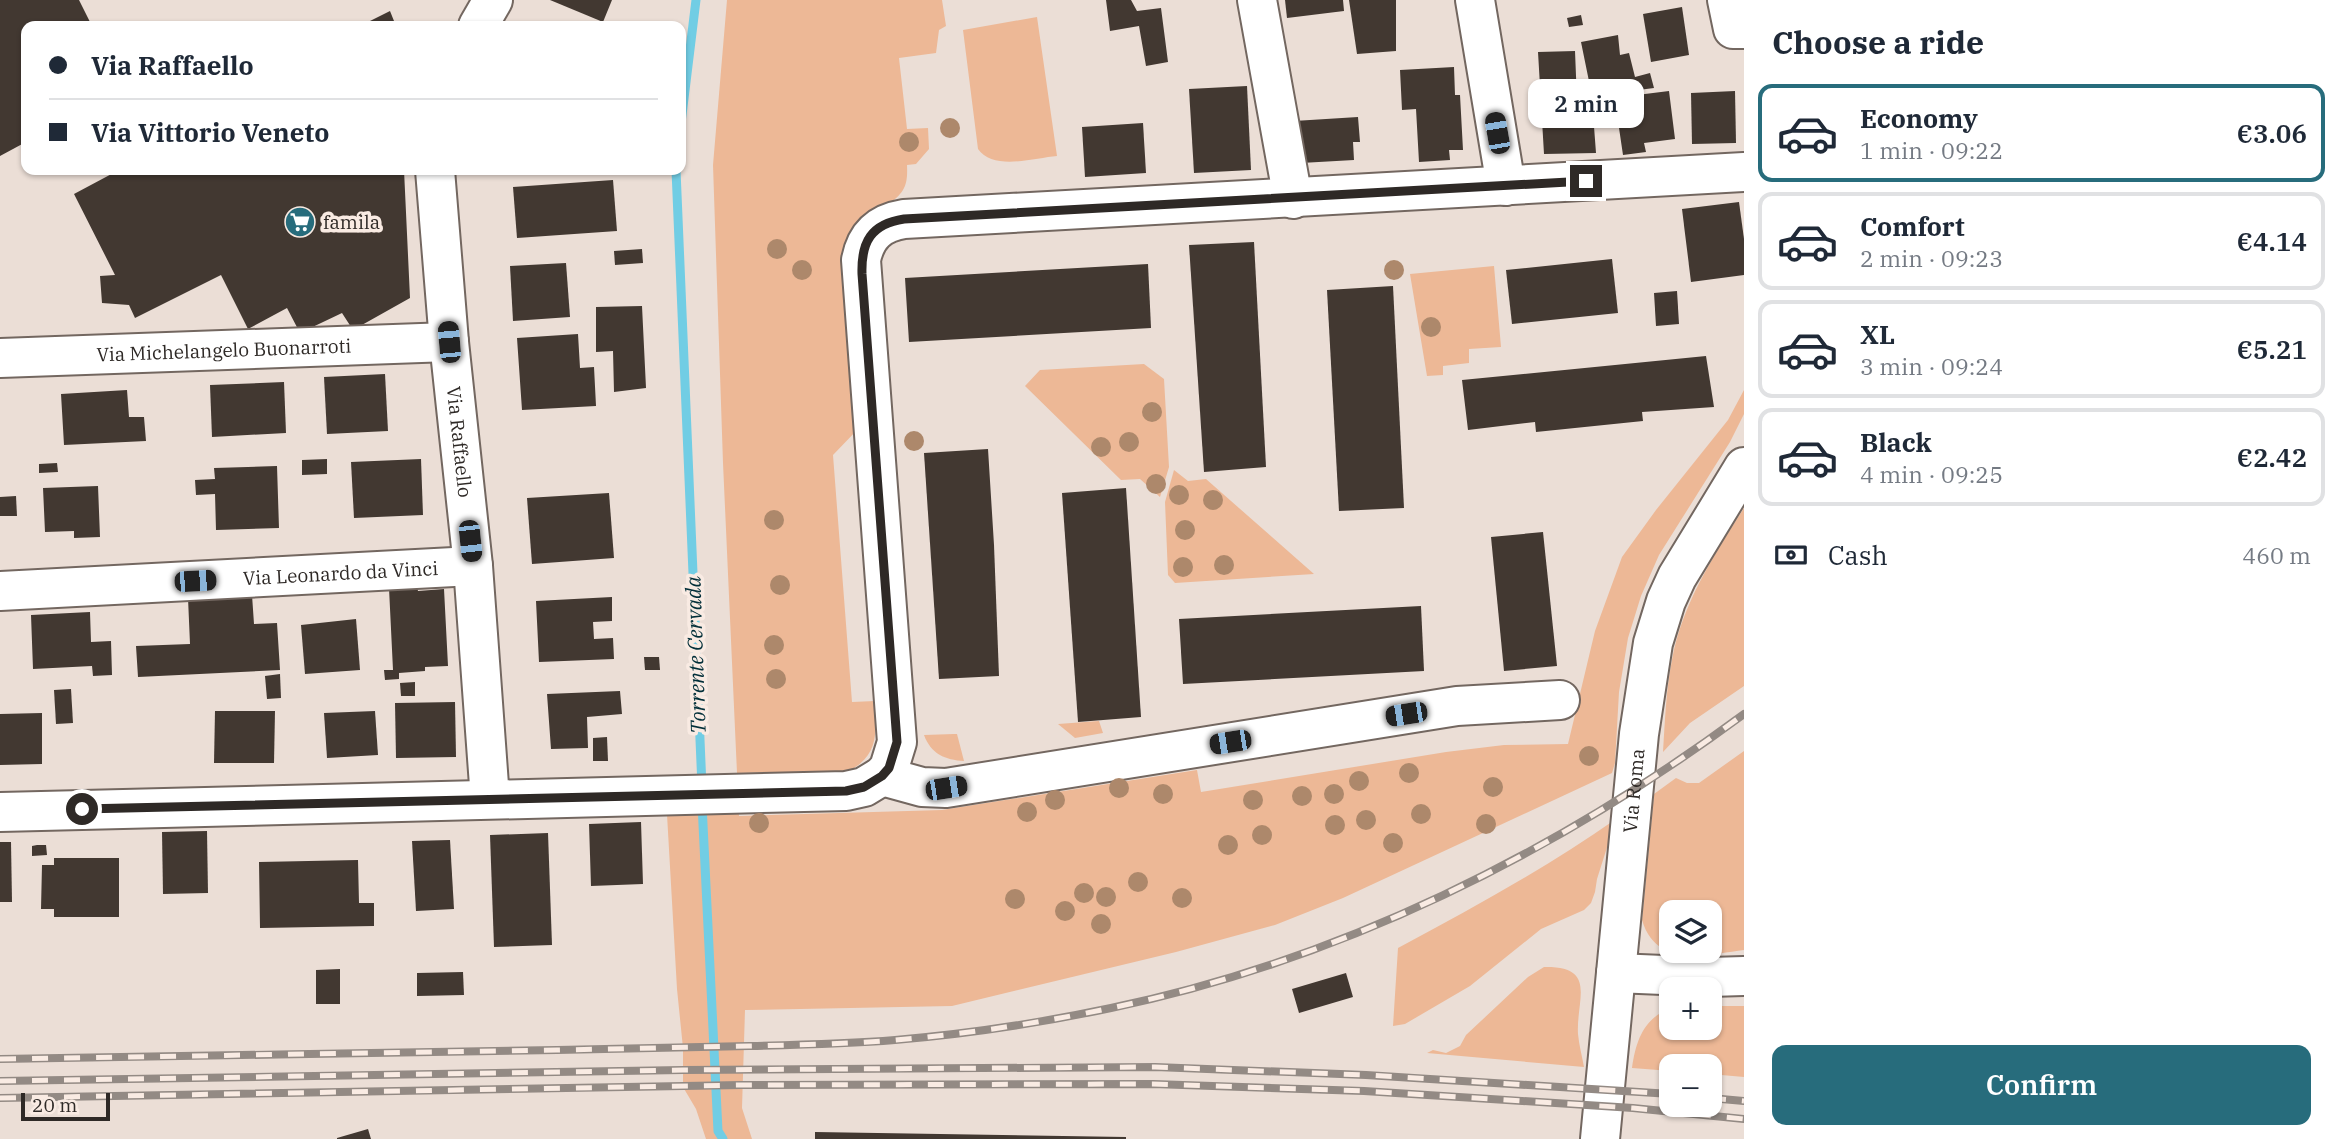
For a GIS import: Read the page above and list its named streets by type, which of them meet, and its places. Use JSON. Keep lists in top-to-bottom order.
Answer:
{
  "streets": {
    "street": [
      "Via Michelangelo Buonarroti",
      "Via Raffaello",
      "Via Leonardo da Vinci",
      "Via Roma"
    ]
  },
  "crossings": [
    ["Via Michelangelo Buonarroti", "Via Raffaello"],
    ["Via Raffaello", "Via Leonardo da Vinci"]
  ],
  "water": ["Torrente Cervada"],
  "places": {
    "supermarket": ["famila"]
  },
  "scale_bar": "20 m",
  "page": {
    "heading": "Choose a ride",
    "banner": ["Via Raffaello", "Via Vittorio Veneto"],
    "bubble": "2 min",
    "list": [
      {
        "name": "Economy",
        "note": "1 min · 09:22",
        "value": "€3.06"
      },
      {
        "name": "Comfort",
        "note": "2 min · 09:23",
        "value": "€4.14"
      },
      {
        "name": "XL",
        "note": "3 min · 09:24",
        "value": "€5.21"
      },
      {
        "name": "Black",
        "note": "4 min · 09:25",
        "value": "€2.42"
      }
    ],
    "pay": ["Cash", "460 m"],
    "map_buttons": ["+", "−"],
    "buttons": "Confirm",
    "scale": "20 m"
  }
}
